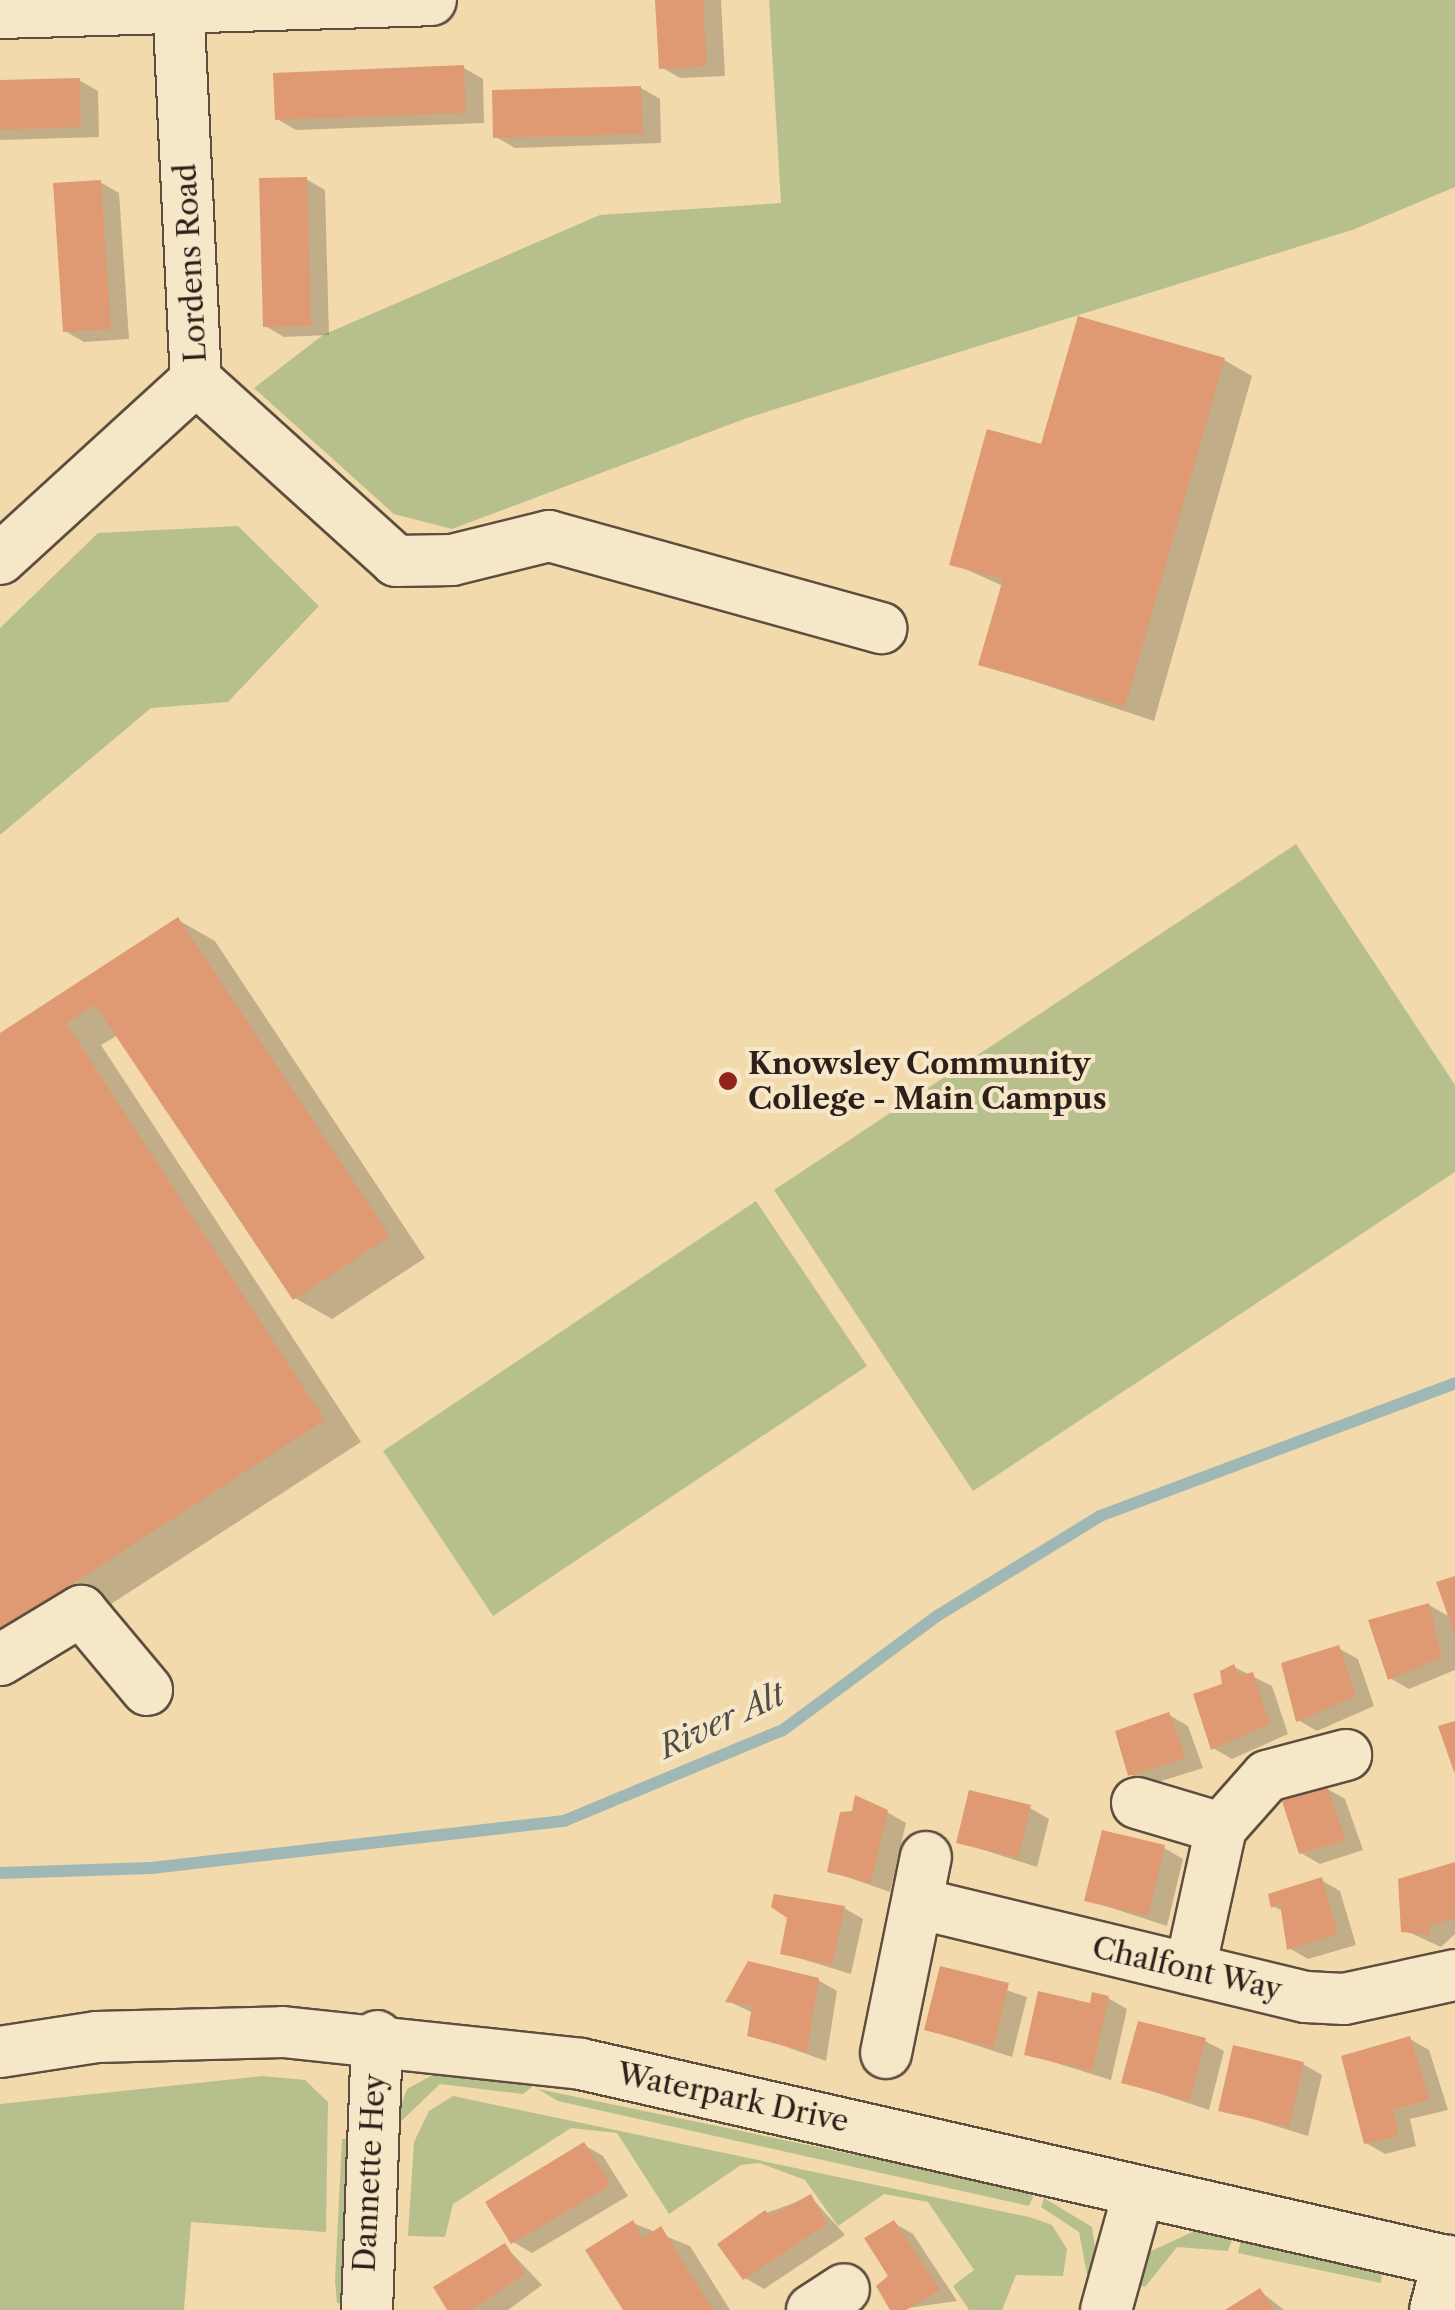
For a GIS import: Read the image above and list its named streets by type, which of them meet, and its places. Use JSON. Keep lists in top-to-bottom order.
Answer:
{
  "streets": {
    "street": [
      "Lordens Road",
      "Chalfont Way",
      "Waterpark Drive",
      "Dannette Hey"
    ]
  },
  "crossings": [
    ["Waterpark Drive", "Dannette Hey"]
  ],
  "water": ["River Alt"],
  "places": ["Knowsley Community College - Main Campus"]
}
